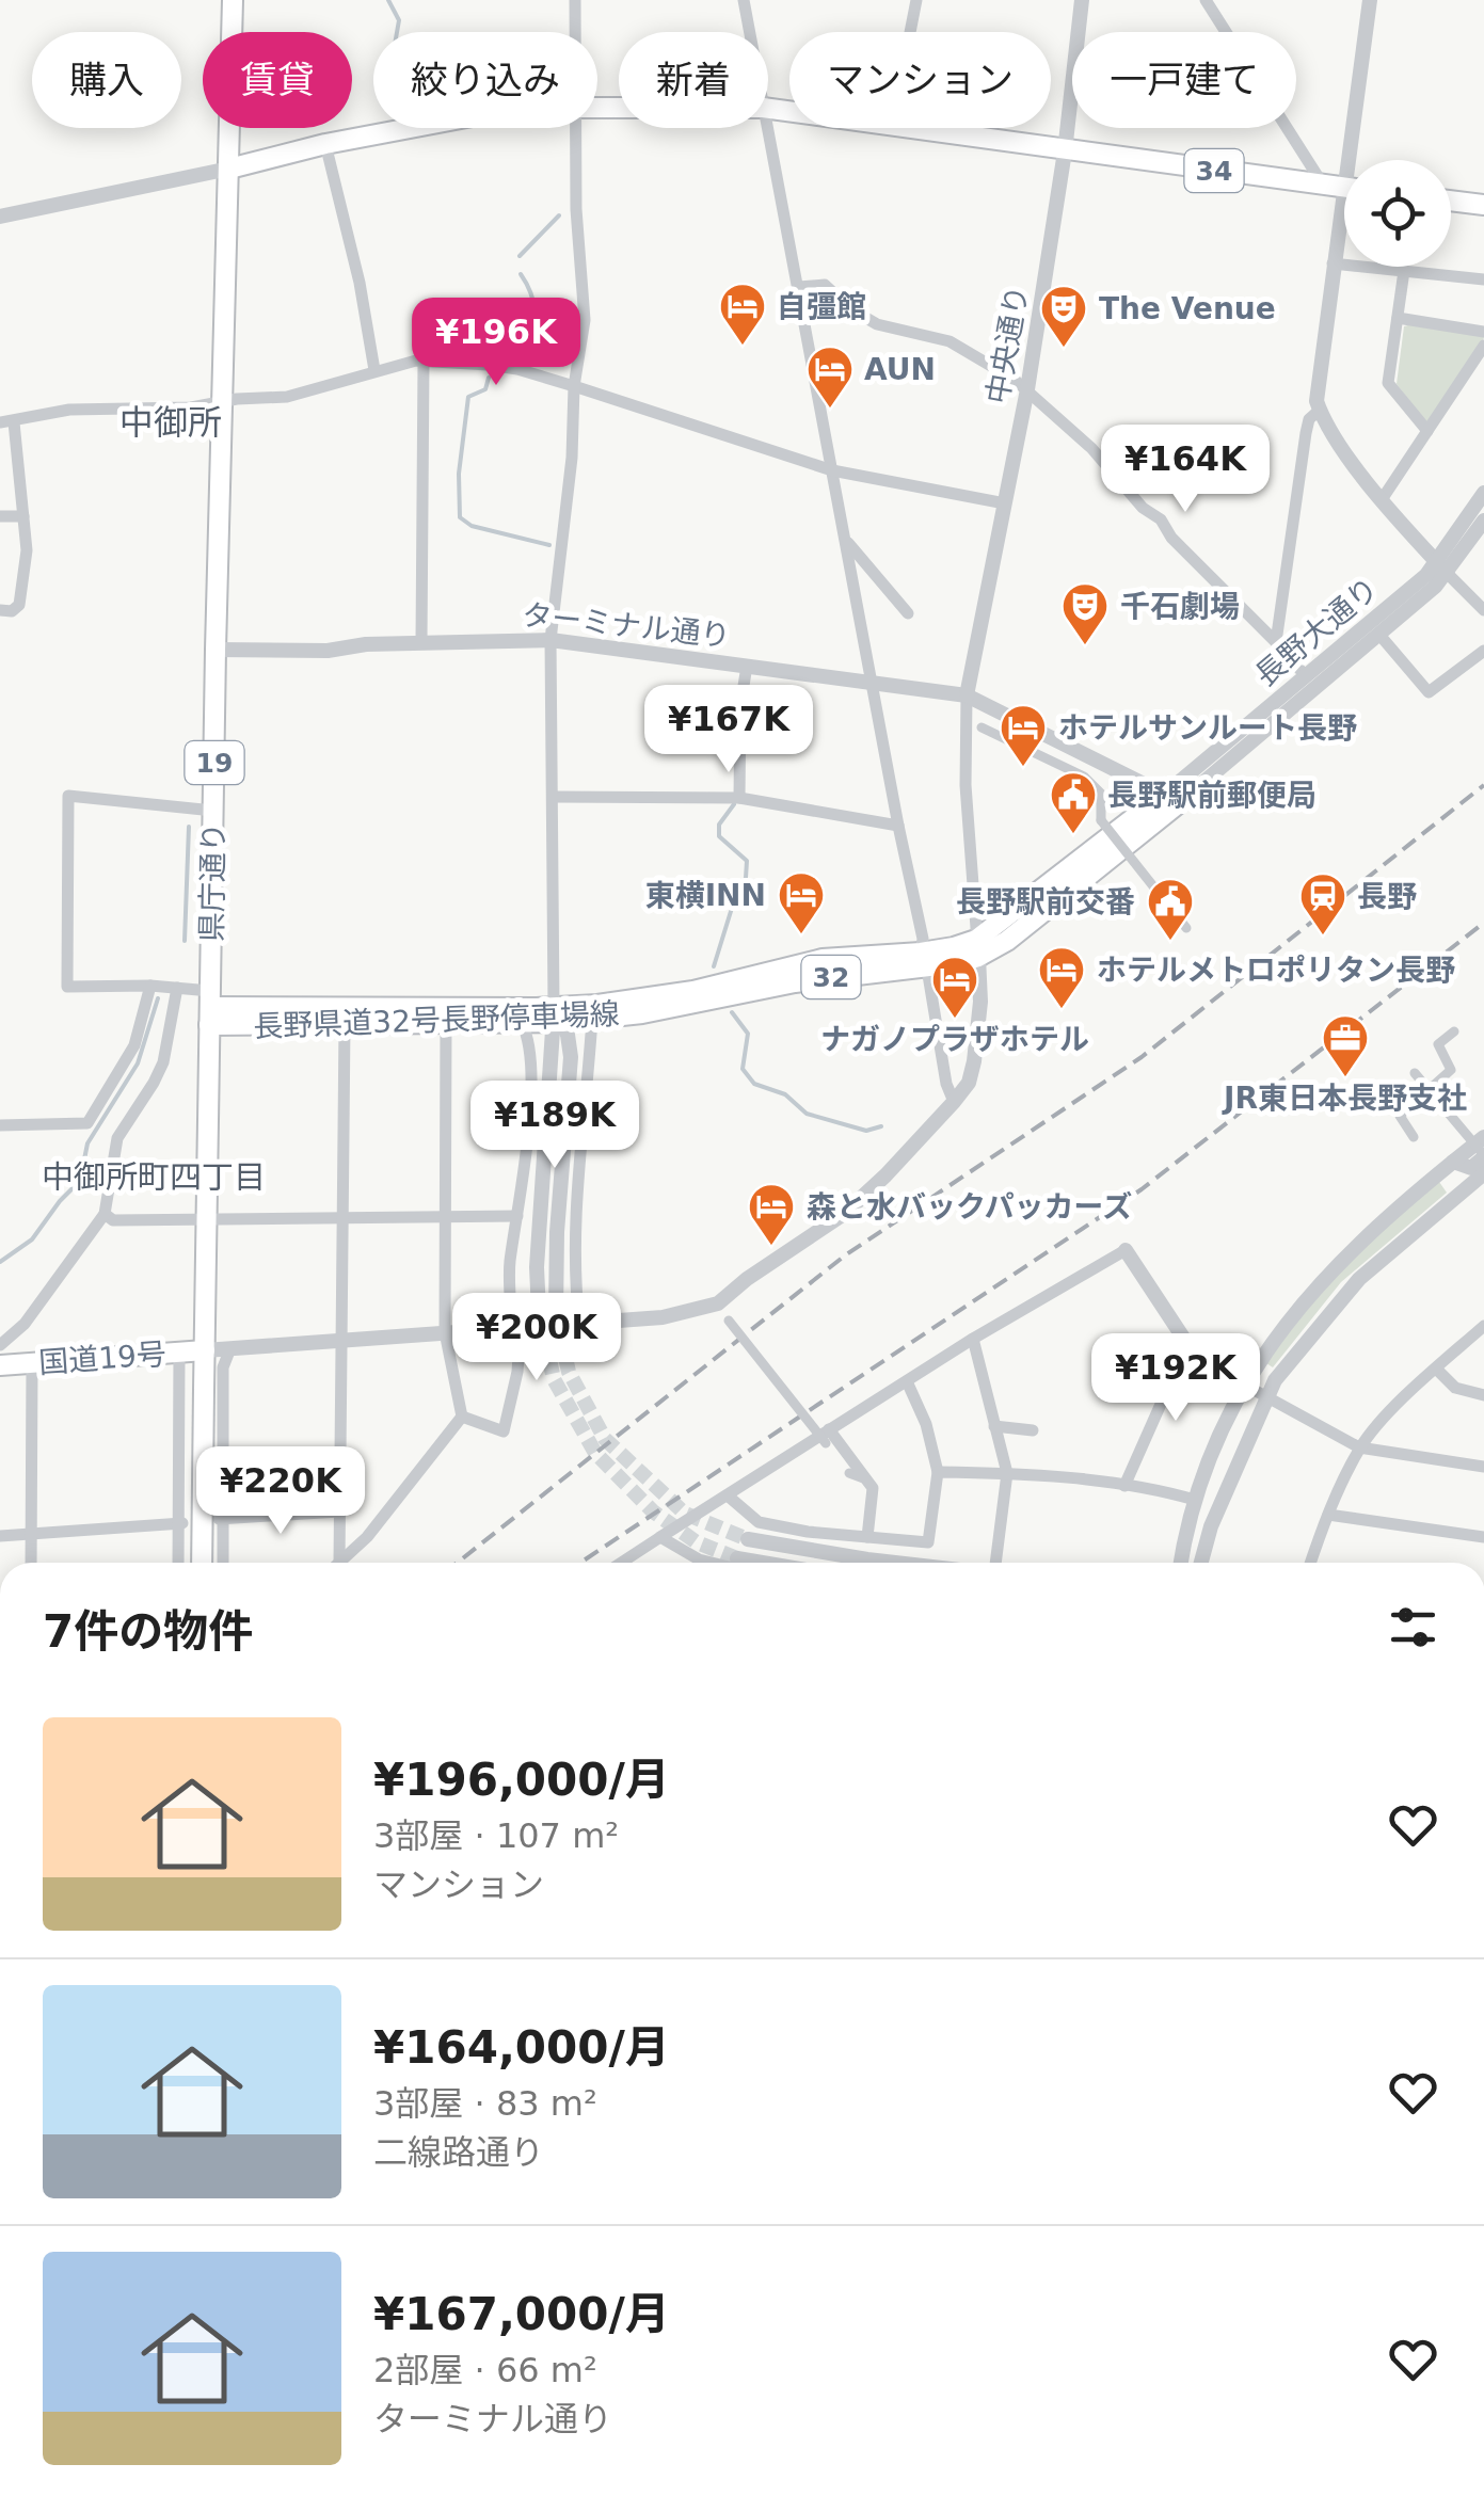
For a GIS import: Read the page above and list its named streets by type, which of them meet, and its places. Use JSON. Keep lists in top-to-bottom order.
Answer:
{
  "streets": {
    "main road": [
      "34",
      "19",
      "県庁通り",
      "32",
      "長野県道32号長野停車場線",
      "国道19号"
    ],
    "street": ["中央通り", "ターミナル通り", "長野大通り"]
  },
  "crossings": [
    ["34", "中央通り"],
    ["34", "県庁通り"],
    ["中央通り", "ターミナル通り"],
    ["ターミナル通り", "長野大通り"],
    ["ターミナル通り", "県庁通り"],
    ["ターミナル通り", "長野県道32号長野停車場線"],
    ["長野大通り", "長野県道32号長野停車場線"],
    ["県庁通り", "長野県道32号長野停車場線"],
    ["県庁通り", "国道19号"]
  ],
  "districts": ["中御所", "中御所町四丁目"],
  "places": {
    "hotel": [
      "自彊館",
      "AUN",
      "ホテルサンルート長野",
      "東横INN",
      "ホテルメトロポリタン長野",
      "ナガノプラザホテル",
      "森と水バックパッカーズ"
    ],
    "theatre": ["The Venue", "千石劇場"],
    "public building": ["長野駅前郵便局", "長野駅前交番"],
    "station": ["長野"],
    "office": ["JR東日本長野支社"]
  },
  "page": {
    "chip": [
      "購入",
      "賃貸",
      "絞り込み",
      "新着",
      "マンション",
      "一戸建て"
    ],
    "price": [
      "¥196K",
      "¥164K",
      "¥167K",
      "¥189K",
      "¥200K",
      "¥192K",
      "¥220K"
    ],
    "heading": "7件の物件",
    "list": [
      {
        "name": "¥196,000/月",
        "note": "3部屋 · 107 m² · マンション"
      },
      {
        "name": "¥164,000/月",
        "note": "3部屋 · 83 m² · 二線路通り"
      },
      {
        "name": "¥167,000/月",
        "note": "2部屋 · 66 m² · ターミナル通り"
      }
    ]
  }
}
